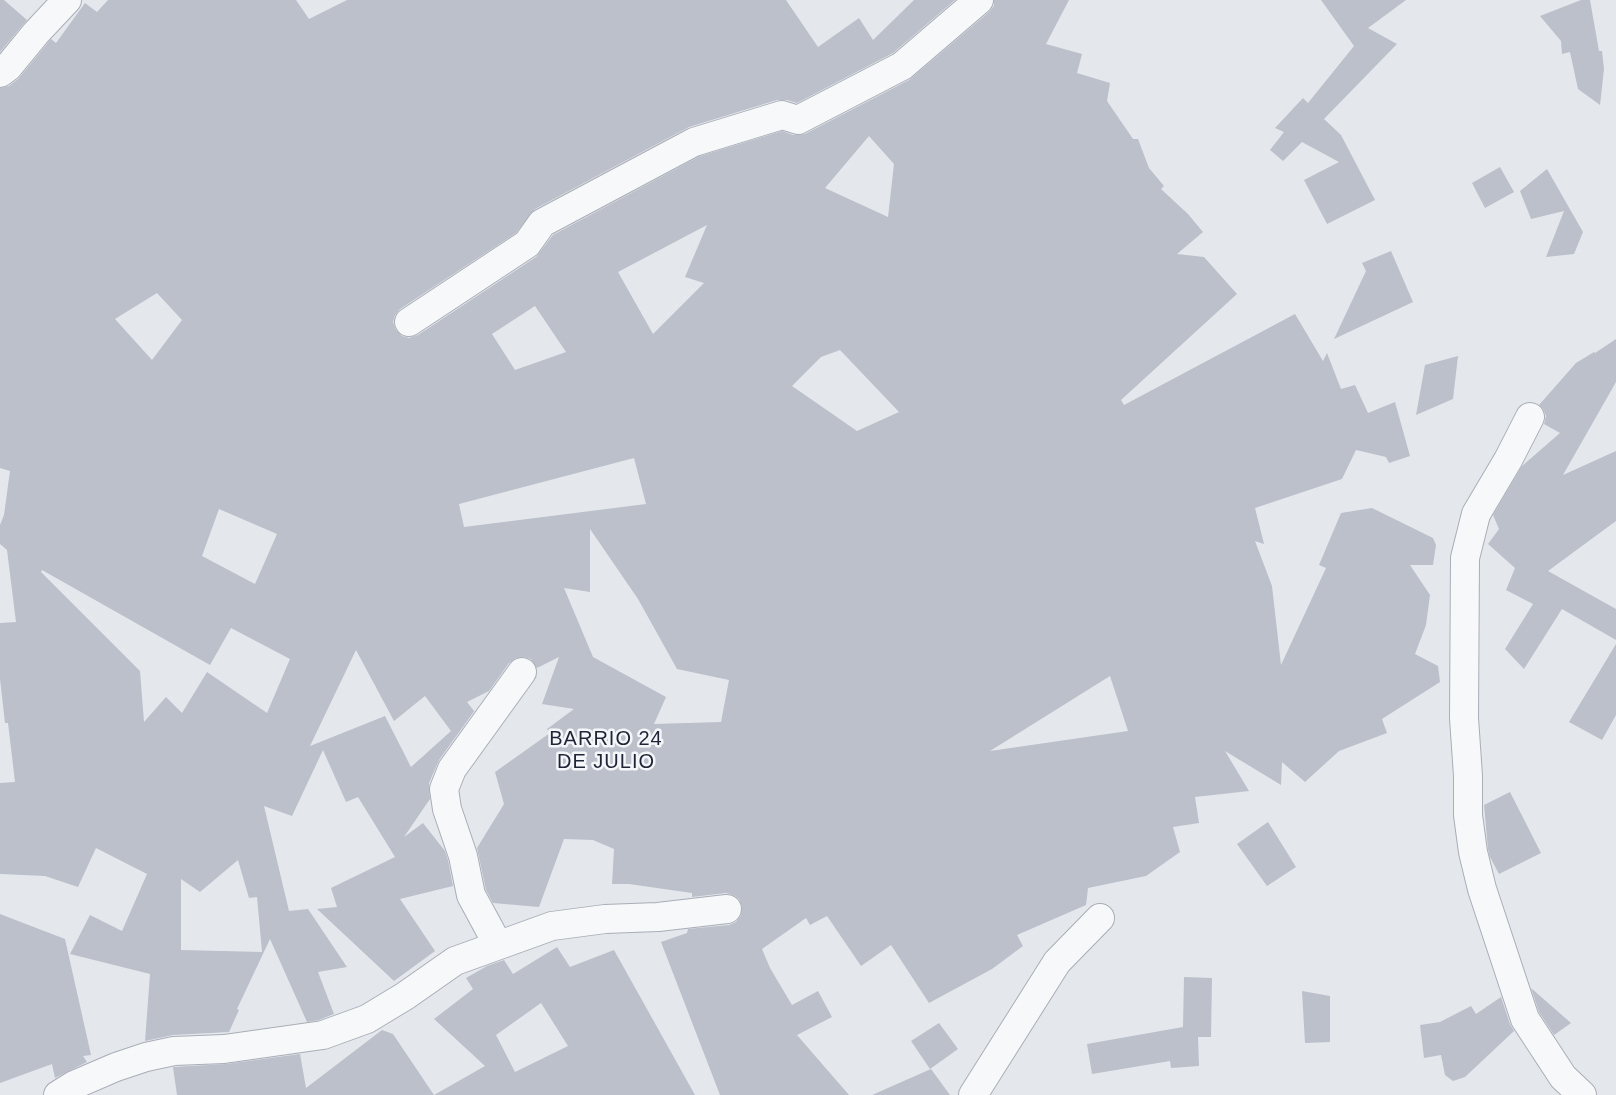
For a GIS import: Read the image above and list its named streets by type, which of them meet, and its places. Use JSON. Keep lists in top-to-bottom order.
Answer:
{
  "districts": ["BARRIO 24 DE JULIO"]
}
